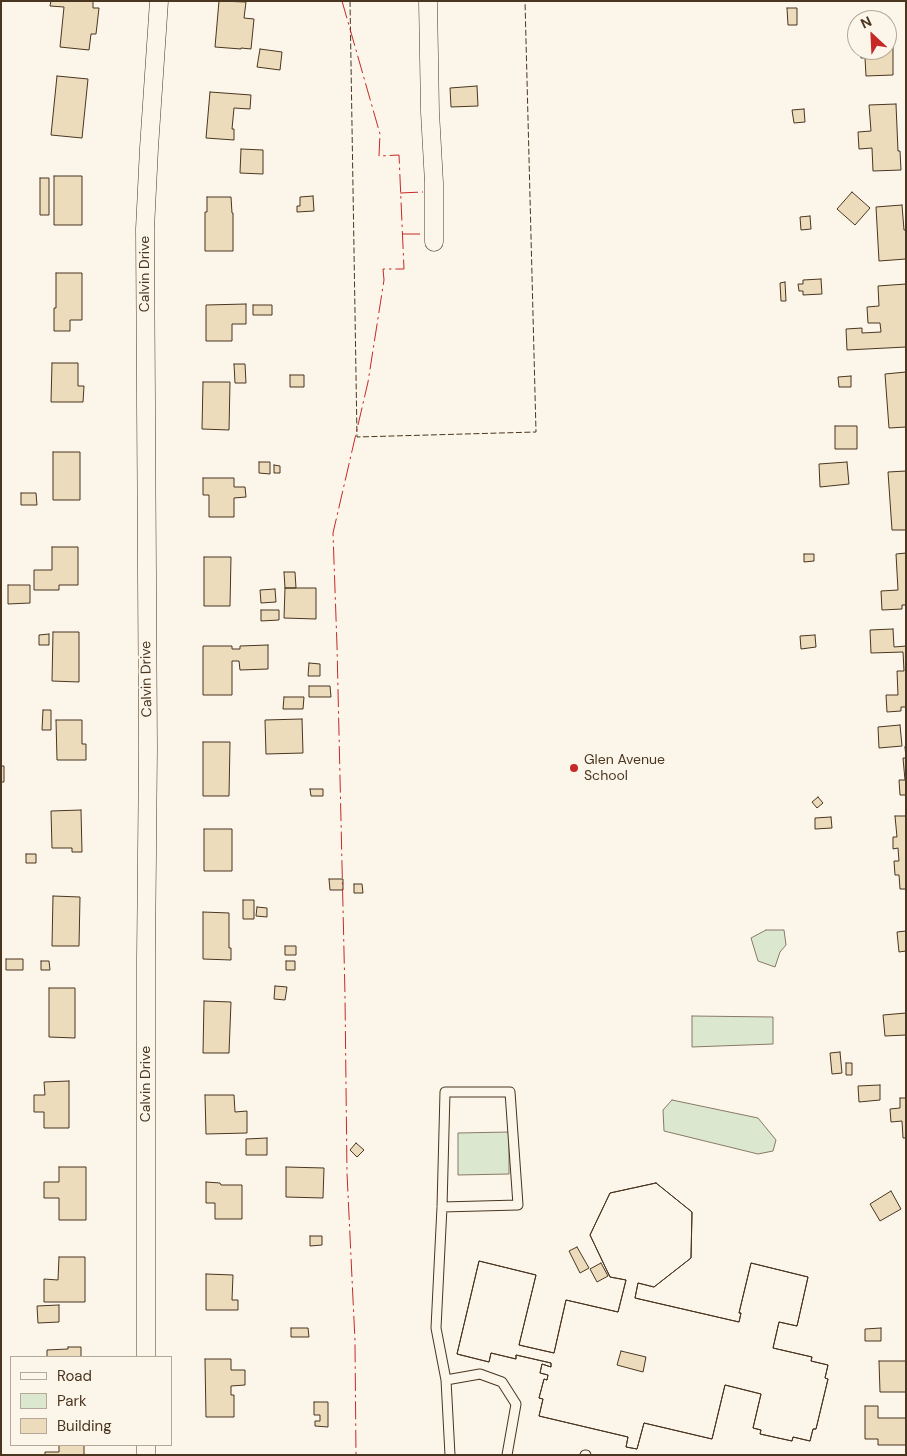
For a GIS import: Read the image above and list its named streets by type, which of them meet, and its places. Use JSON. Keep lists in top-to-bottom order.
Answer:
{
  "streets": {
    "street": ["Calvin Drive"]
  },
  "places": ["Glen Avenue School"],
  "legend": ["Road", "Park", "Building"],
  "north": "top left"
}
